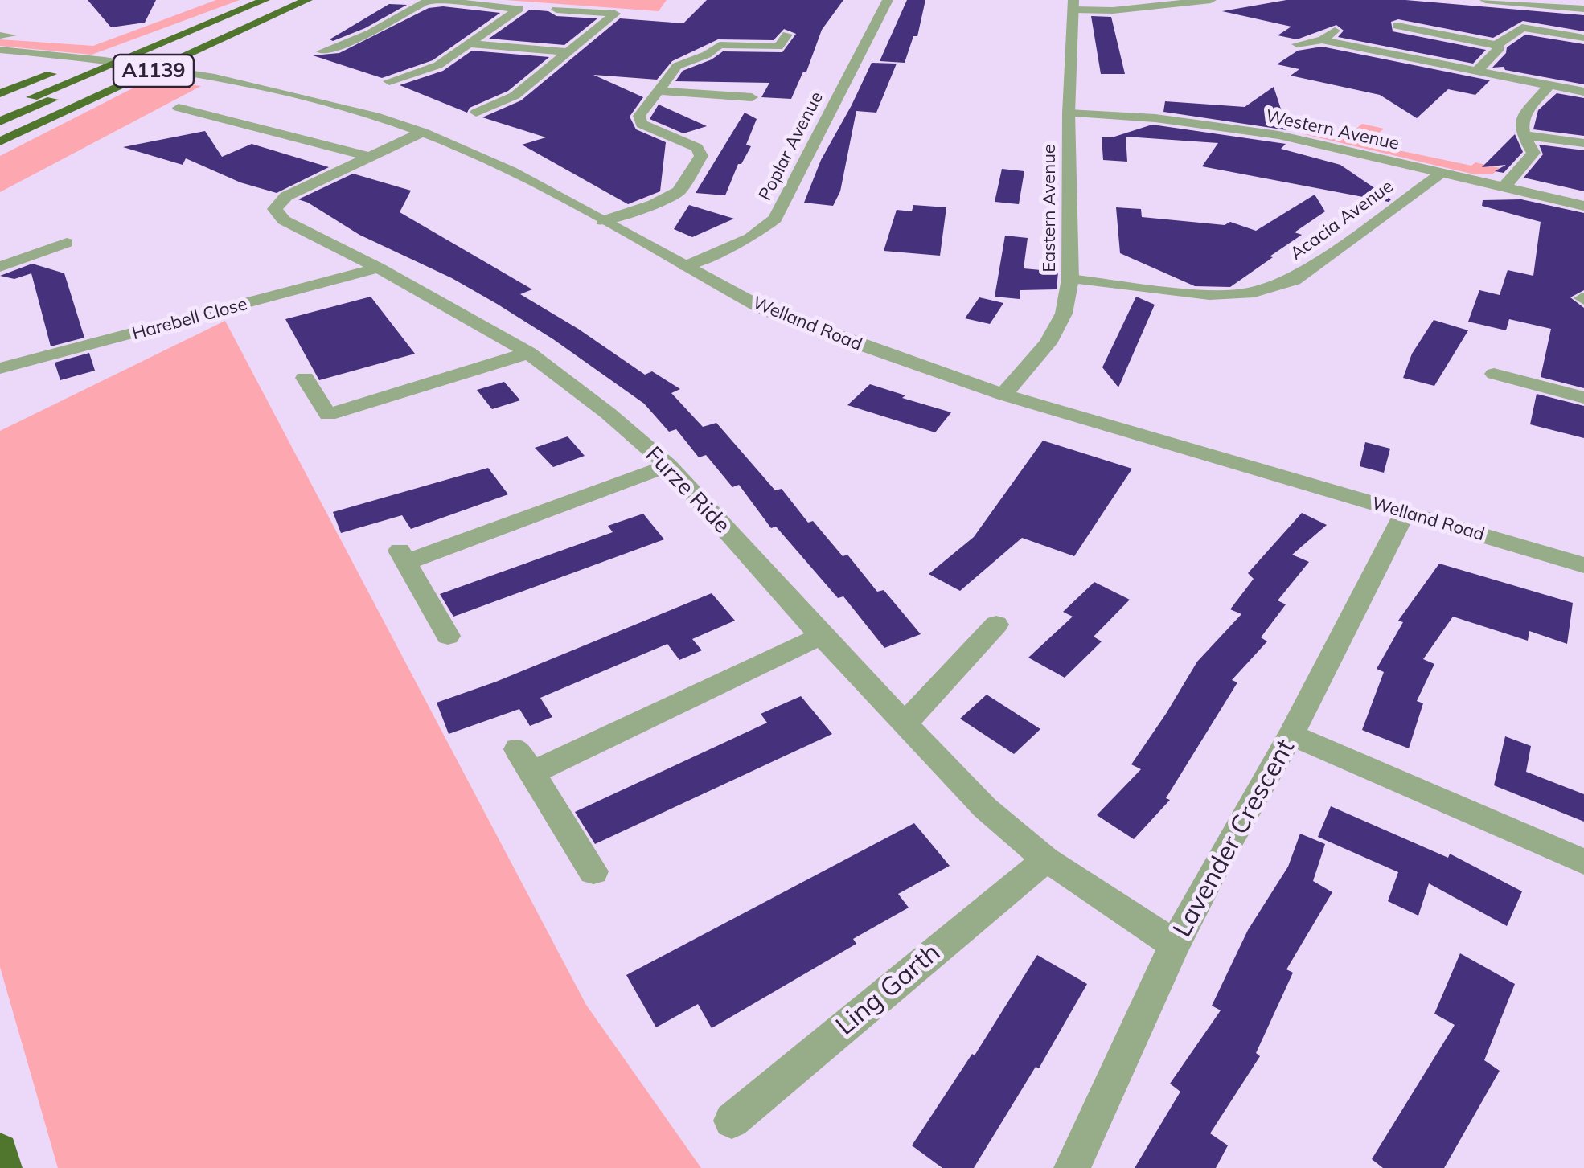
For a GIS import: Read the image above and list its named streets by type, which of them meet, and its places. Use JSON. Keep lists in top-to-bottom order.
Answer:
{
  "streets": {
    "highway": ["A1139"],
    "street": [
      "Western Avenue",
      "Poplar Avenue",
      "Eastern Avenue",
      "Acacia Avenue",
      "Harebell Close",
      "Welland Road",
      "Furze Ride",
      "Lavender Crescent",
      "Ling Garth"
    ]
  },
  "crossings": [
    ["Western Avenue", "Eastern Avenue"],
    ["Western Avenue", "Acacia Avenue"],
    ["Poplar Avenue", "Welland Road"],
    ["Eastern Avenue", "Acacia Avenue"],
    ["Eastern Avenue", "Welland Road"],
    ["Harebell Close", "Furze Ride"],
    ["Welland Road", "Furze Ride"],
    ["Welland Road", "Lavender Crescent"],
    ["Furze Ride", "Lavender Crescent"],
    ["Furze Ride", "Ling Garth"]
  ]
}
